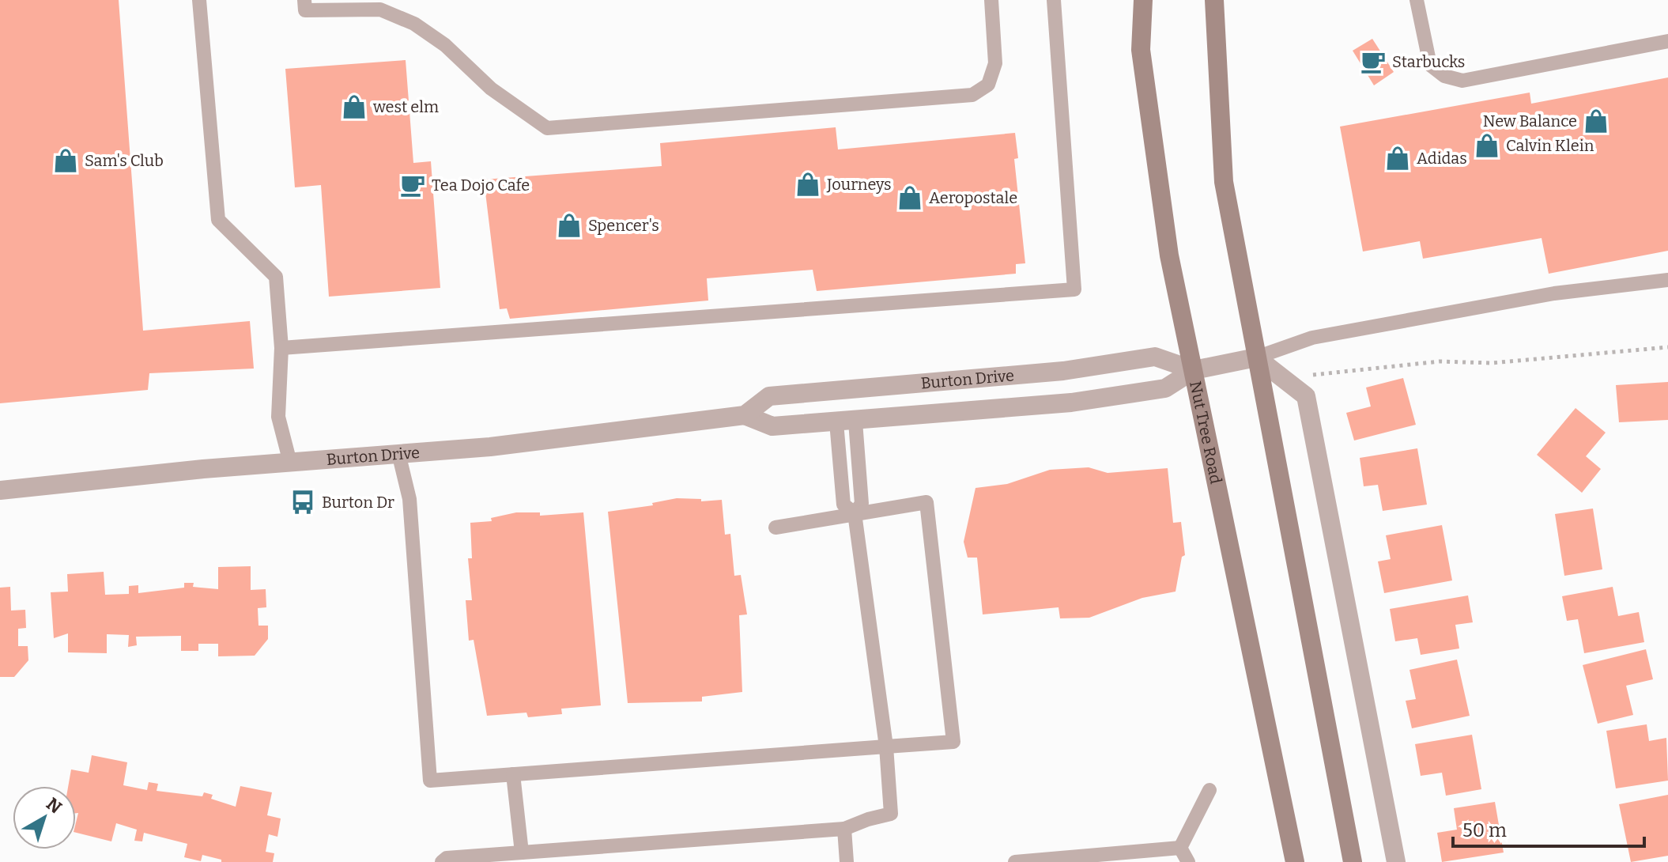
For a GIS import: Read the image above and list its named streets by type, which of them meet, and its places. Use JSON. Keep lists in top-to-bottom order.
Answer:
{
  "streets": {
    "main road": ["Nut Tree Road"],
    "street": ["Burton Drive"]
  },
  "crossings": [
    ["Burton Drive", "Nut Tree Road"]
  ],
  "places": {
    "cafe": ["Starbucks", "Tea Dojo Cafe"],
    "shop": [
      "west elm",
      "New Balance",
      "Calvin Klein",
      "Adidas",
      "Sam's Club",
      "Journeys",
      "Aeropostale",
      "Spencer's"
    ],
    "bus stop": ["Burton Dr"]
  },
  "scale_bar": "50 m",
  "north": "top right"
}
